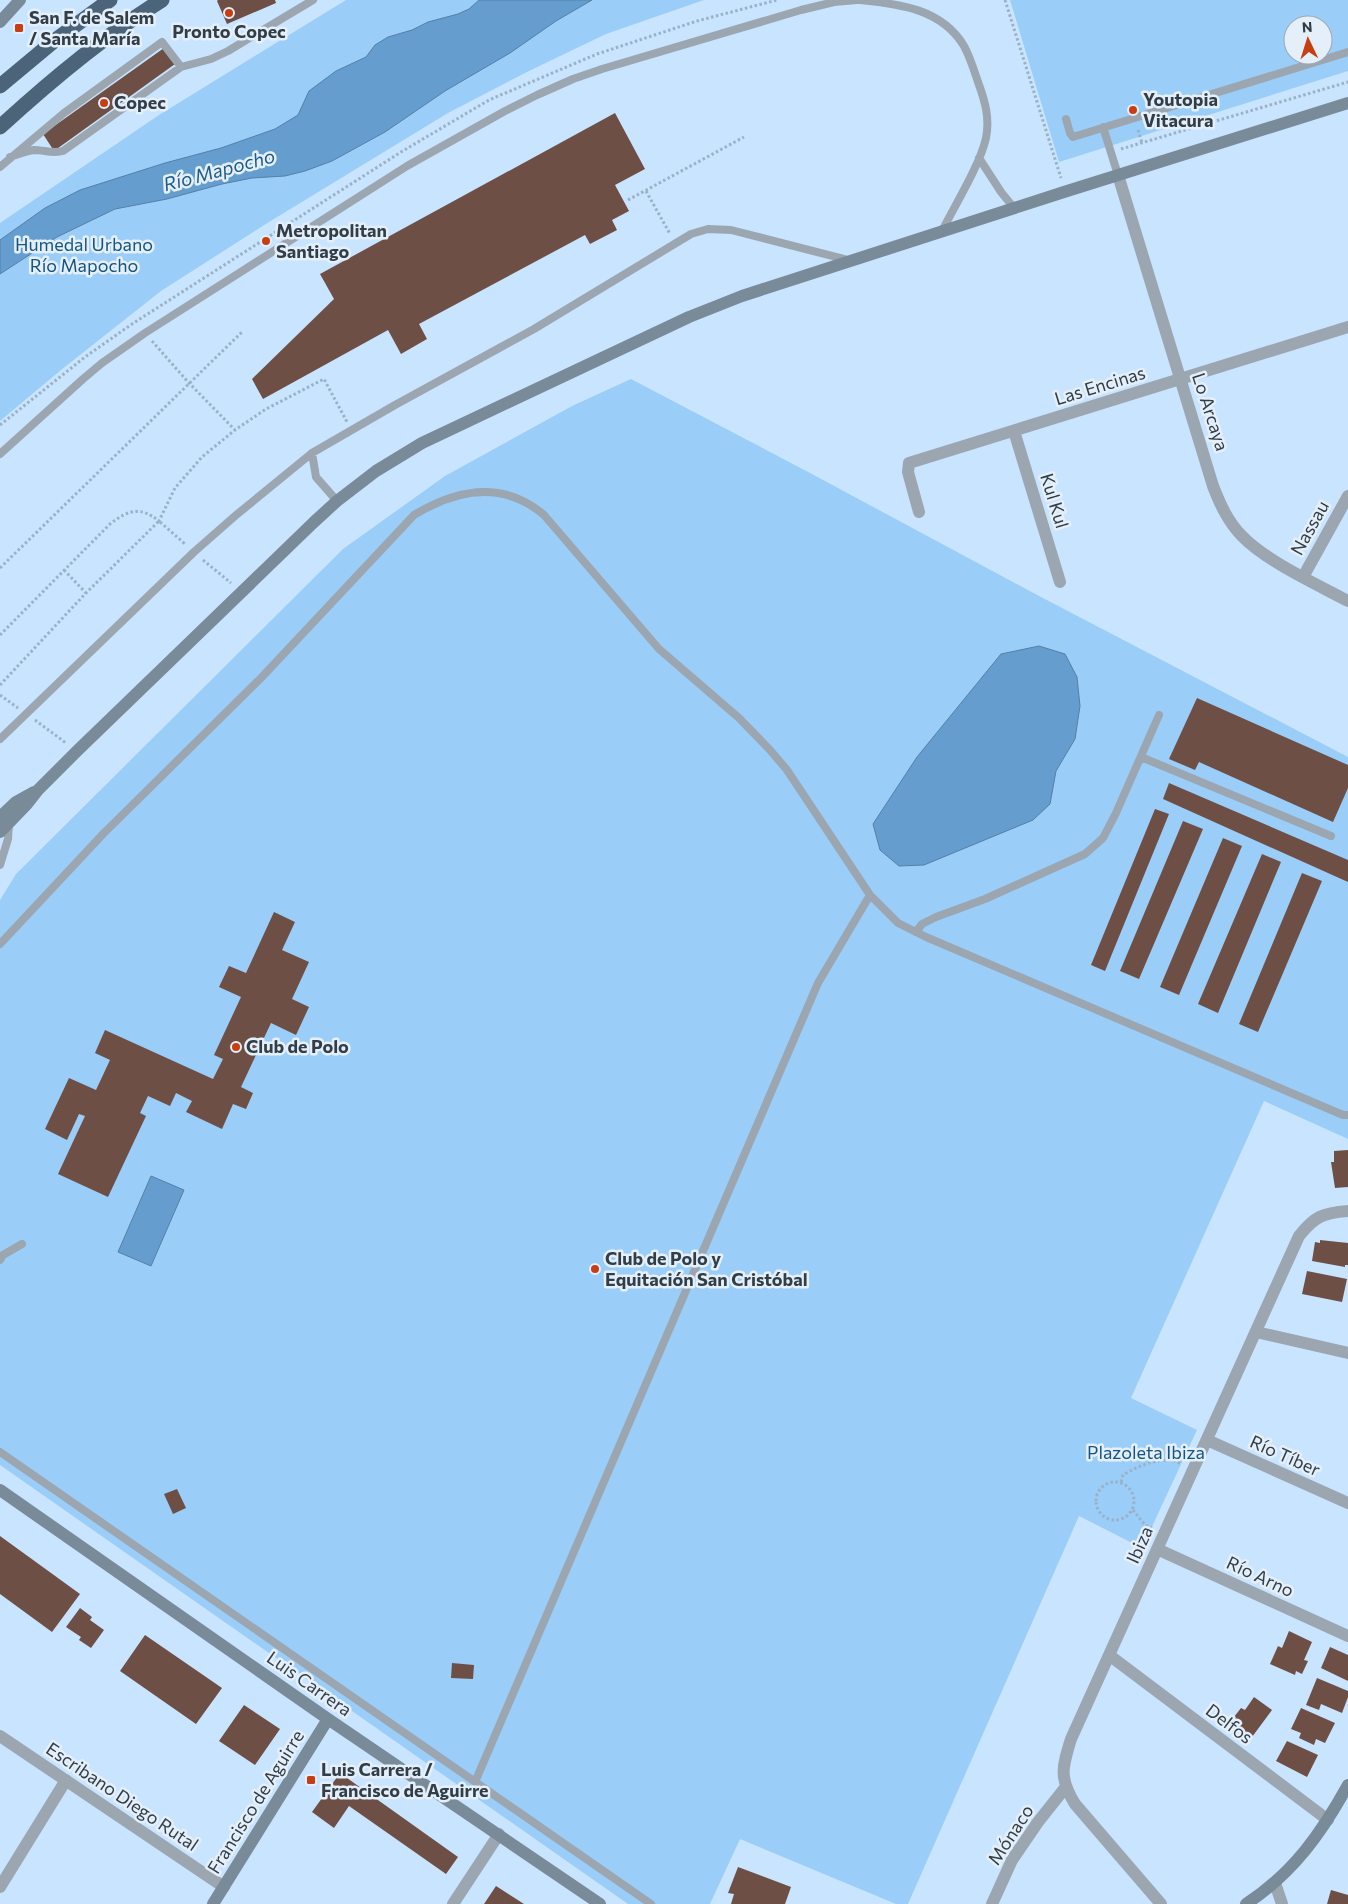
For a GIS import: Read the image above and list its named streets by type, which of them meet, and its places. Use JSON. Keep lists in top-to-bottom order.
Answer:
{
  "streets": {
    "main road": ["Luis Carrera", "Francisco de Aguirre"],
    "street": [
      "Las Encinas",
      "Lo Arcaya",
      "Kul Kul",
      "Nassau",
      "Río Tíber",
      "Ibiza",
      "Río Arno",
      "Delfos",
      "Escribano Diego Rutal",
      "Mónaco"
    ]
  },
  "crossings": [
    ["Las Encinas", "Lo Arcaya"],
    ["Las Encinas", "Kul Kul"],
    ["Lo Arcaya", "Nassau"],
    ["Río Tíber", "Ibiza"],
    ["Ibiza", "Río Arno"],
    ["Ibiza", "Delfos"],
    ["Ibiza", "Mónaco"],
    ["Luis Carrera", "Francisco de Aguirre"],
    ["Escribano Diego Rutal", "Francisco de Aguirre"]
  ],
  "water": ["Río Mapocho"],
  "parks": ["Humedal Urbano Río Mapocho", "Plazoleta Ibiza"],
  "places": {
    "other": [
      "Pronto Copec",
      "Copec",
      "Youtopia Vitacura",
      "Metropolitan Santiago",
      "Club de Polo",
      "Club de Polo y Equitación San Cristóbal"
    ],
    "transit": ["San F. de Salem / Santa María", "Luis Carrera / Francisco de Aguirre"]
  },
  "north": "top"
}
